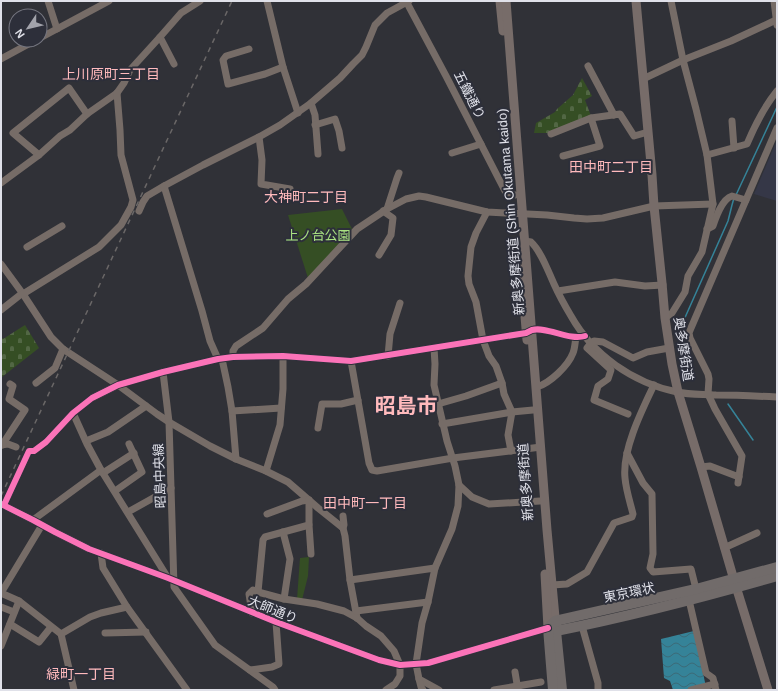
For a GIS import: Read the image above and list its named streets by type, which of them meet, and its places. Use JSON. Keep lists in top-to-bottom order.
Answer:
{
  "streets": {
    "highway": ["東京環状"],
    "main road": ["新奥多摩街道 (Shin Okutama kaido)", "奥多摩街道", "新奥多摩街道"],
    "street": ["五鐵通り", "昭島中央線", "大師通り"]
  },
  "crossings": [
    ["五鐵通り", "新奥多摩街道 (Shin Okutama kaido)"],
    ["新奥多摩街道 (Shin Okutama kaido)", "新奥多摩街道"],
    ["奥多摩街道", "東京環状"],
    ["昭島中央線", "大師通り"],
    ["新奥多摩街道", "東京環状"],
    ["新奥多摩街道", "大師通り"],
    ["東京環状", "大師通り"]
  ],
  "districts": [
    "上川原町三丁目",
    "田中町二丁目",
    "大神町二丁目",
    "昭島市",
    "田中町一丁目",
    "緑町一丁目"
  ],
  "parks": ["上ノ台公園"],
  "north": "bottom left"
}
